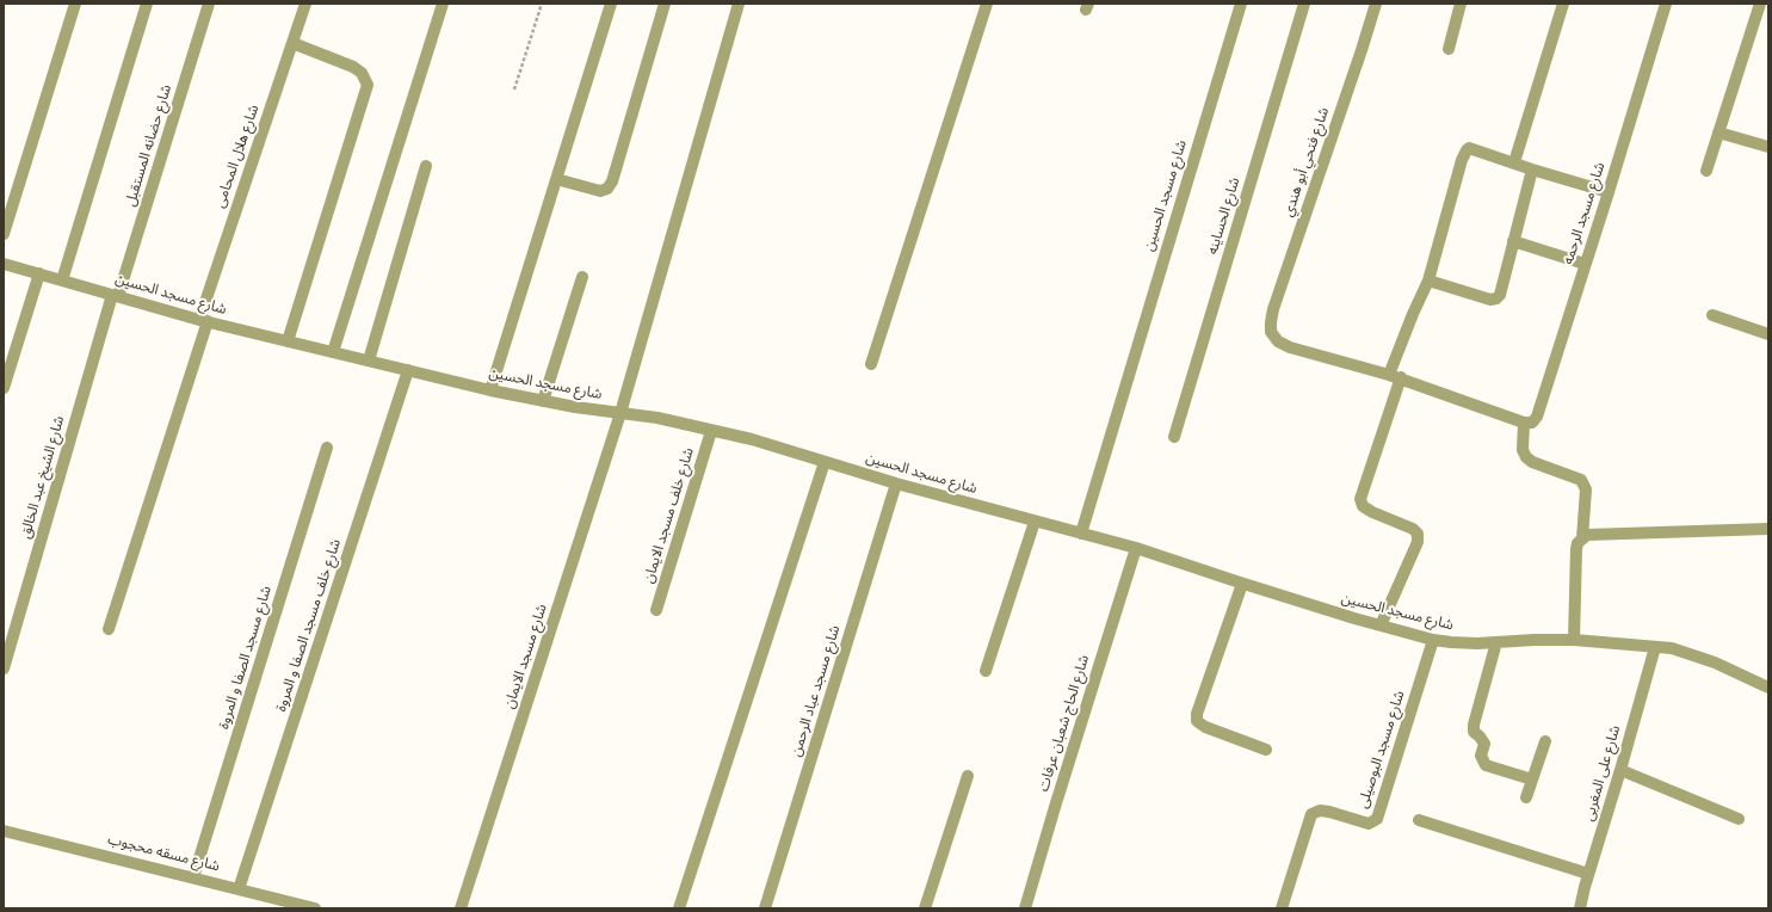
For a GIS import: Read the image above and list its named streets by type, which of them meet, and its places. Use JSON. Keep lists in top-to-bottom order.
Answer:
{
  "streets": {
    "street": [
      "شارع حضانه المستقبل",
      "شارع هلال المحامى",
      "شارع فتحي أبو هندي",
      "شارع مسجد الحسين",
      "شارع مسجد الرحمه",
      "شارع الحساينه",
      "شارع الشيخ عبد الخالق",
      "شارع خلف مسجد الايمان",
      "شارع خلف مسجد الصفا و المروة",
      "شارع مسجد الايمان",
      "شارع مسجد الصفا و المروة",
      "شارع مسجد عباد الرحمن",
      "شارع الحاج شعبان عرفات",
      "شارع مسجد البوصيلى",
      "شارع على المغربى",
      "شارع مسقه محجوب"
    ]
  },
  "crossings": [
    ["شارع حضانه المستقبل", "شارع مسجد الحسين"],
    ["شارع حضانه المستقبل", "شارع الشيخ عبد الخالق"],
    ["شارع هلال المحامى", "شارع مسجد الحسين"],
    ["شارع مسجد الحسين", "شارع الشيخ عبد الخالق"],
    ["شارع مسجد الحسين", "شارع خلف مسجد الايمان"],
    ["شارع مسجد الحسين", "شارع خلف مسجد الصفا و المروة"],
    ["شارع مسجد الحسين", "شارع مسجد الايمان"],
    ["شارع مسجد الحسين", "شارع مسجد عباد الرحمن"],
    ["شارع مسجد الحسين", "شارع الحاج شعبان عرفات"],
    ["شارع مسجد الحسين", "شارع مسجد البوصيلى"],
    ["شارع مسجد الحسين", "شارع على المغربى"],
    ["شارع خلف مسجد الصفا و المروة", "شارع مسقه محجوب"],
    ["شارع مسجد الصفا و المروة", "شارع مسقه محجوب"]
  ]
}
